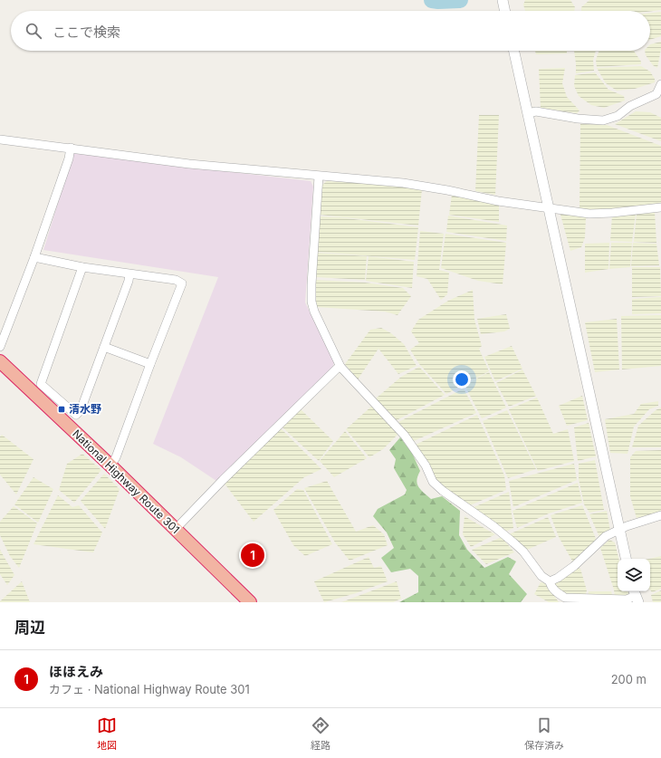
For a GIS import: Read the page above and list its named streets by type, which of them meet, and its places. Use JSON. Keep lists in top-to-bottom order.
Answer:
{
  "streets": {
    "highway": ["National Highway Route 301"]
  },
  "places": {
    "transit": ["清水野"]
  },
  "page": {
    "search": "ここで検索",
    "pins": "1",
    "heading": "周辺",
    "list": [
      {
        "mark": "1",
        "name": "ほほえみ",
        "note": "カフェ · National Highway Route 301",
        "value": "200 m"
      }
    ],
    "nav": ["地図", "経路", "保存済み"]
  }
}
